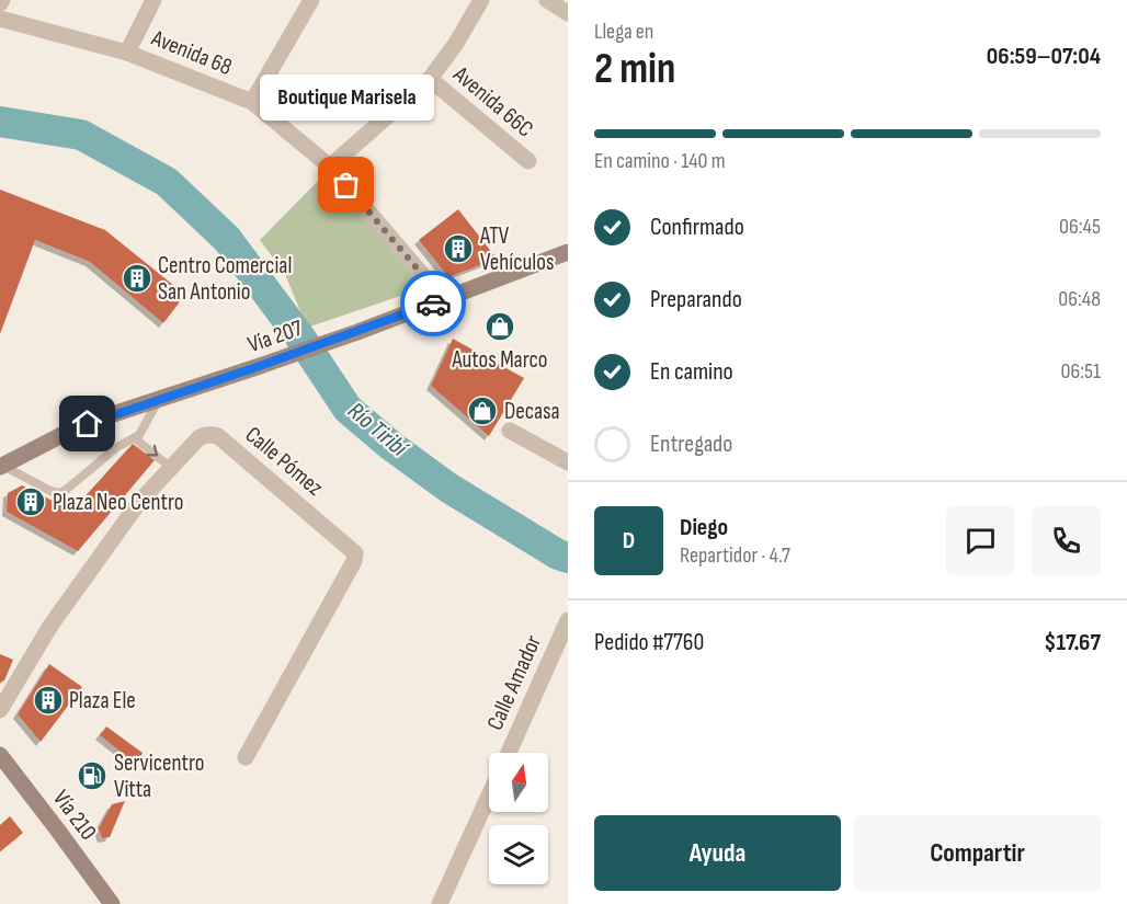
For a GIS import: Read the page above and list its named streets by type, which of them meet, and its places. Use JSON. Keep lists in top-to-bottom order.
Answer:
{
  "streets": {
    "main road": ["Vía 207", "Vía 210"],
    "street": [
      "Avenida 68",
      "Avenida 66C",
      "Calle Pómez",
      "Calle Amador"
    ]
  },
  "crossings": [
    ["Avenida 68", "Vía 207"]
  ],
  "water": ["Río Tiribí"],
  "places": {
    "other": ["Boutique Marisela"],
    "building": [
      "ATV Vehículos",
      "Centro Comercial San Antonio",
      "Plaza Neo Centro",
      "Plaza Ele"
    ],
    "shop": ["Autos Marco", "Decasa"],
    "fuel station": ["Servicentro Vitta"]
  },
  "north": "top",
  "page": {
    "heading": ["2 min", "Llega en", "06:59–07:04"],
    "panel": [
      "Diego",
      "Repartidor · 4.7",
      "Pedido #7760",
      "$17.67"
    ],
    "bubble": "Boutique Marisela",
    "bar": "En camino · 140 m",
    "list": [
      ["Confirmado", "06:45"],
      ["Preparando", "06:48"],
      ["En camino", "06:51"],
      "Entregado"
    ],
    "round": "D",
    "buttons": ["Ayuda", "Compartir"]
  }
}
